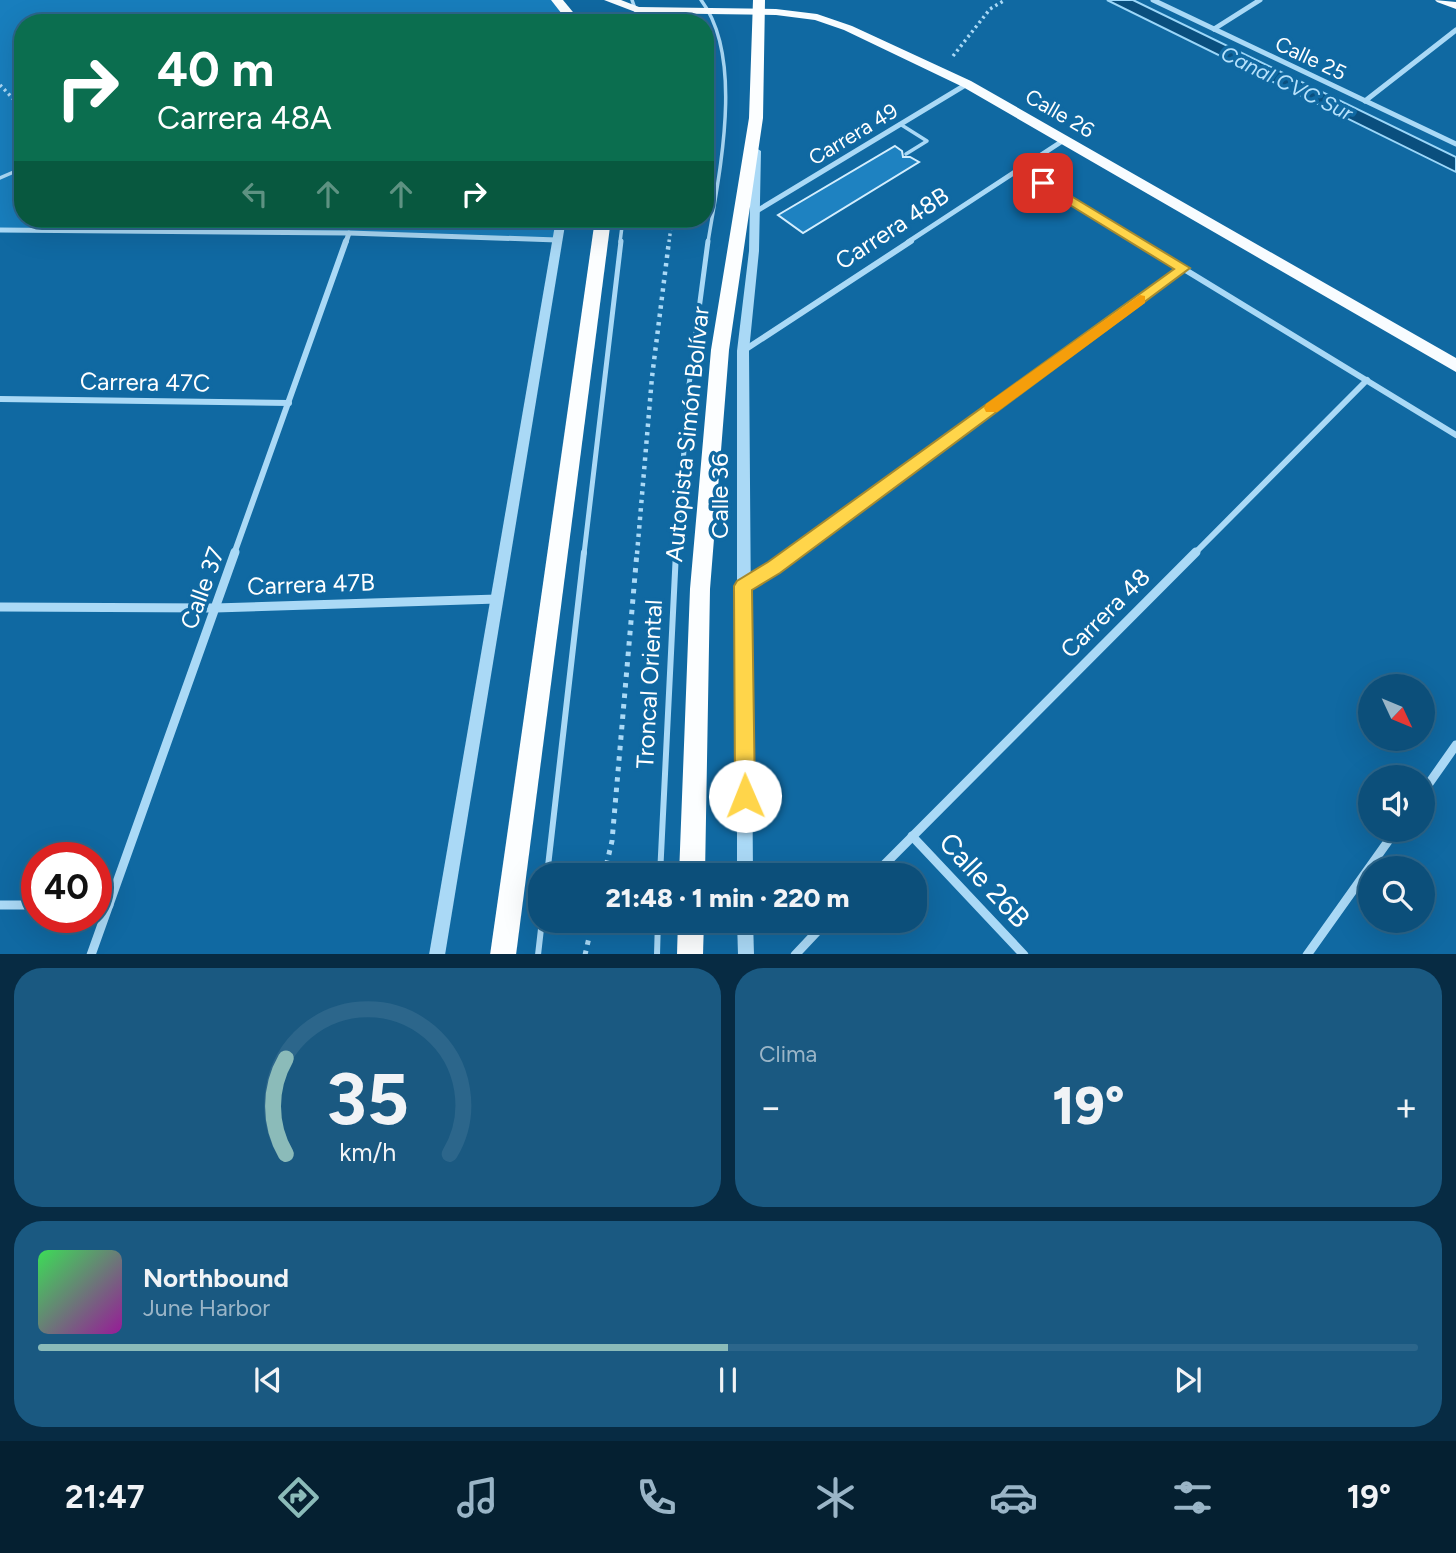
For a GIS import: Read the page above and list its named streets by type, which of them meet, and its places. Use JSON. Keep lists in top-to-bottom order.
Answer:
{
  "streets": {
    "highway": ["Autopista Simón Bolívar"],
    "main road": ["Calle 26"],
    "street": [
      "Calle 25",
      "Carrera 49",
      "Carrera 48B",
      "Carrera 47C",
      "Calle 36",
      "Carrera 47B",
      "Calle 37",
      "Carrera 48",
      "Calle 26B"
    ],
    "lane": ["Troncal Oriental"]
  },
  "crossings": [
    ["Calle 26", "Carrera 49"],
    ["Calle 26", "Carrera 48B"],
    ["Calle 26", "Autopista Simón Bolívar"],
    ["Carrera 49", "Calle 36"],
    ["Carrera 48B", "Calle 36"],
    ["Carrera 47C", "Calle 37"],
    ["Autopista Simón Bolívar", "Calle 36"],
    ["Carrera 47B", "Calle 37"],
    ["Carrera 48", "Calle 26B"]
  ],
  "water": ["Canal CVC Sur"],
  "north": "bottom right",
  "page": {
    "turn": ["40 m", "Carrera 48A"],
    "limit": "40",
    "trip": "21:48 · 1 min · 220 m",
    "tile": "Clima",
    "heat": ["−", "19°", "+"],
    "song": ["Northbound", "June Harbor"],
    "tabs": ["21:47", "19°"],
    "gauge": ["35", "km/h"]
  }
}
